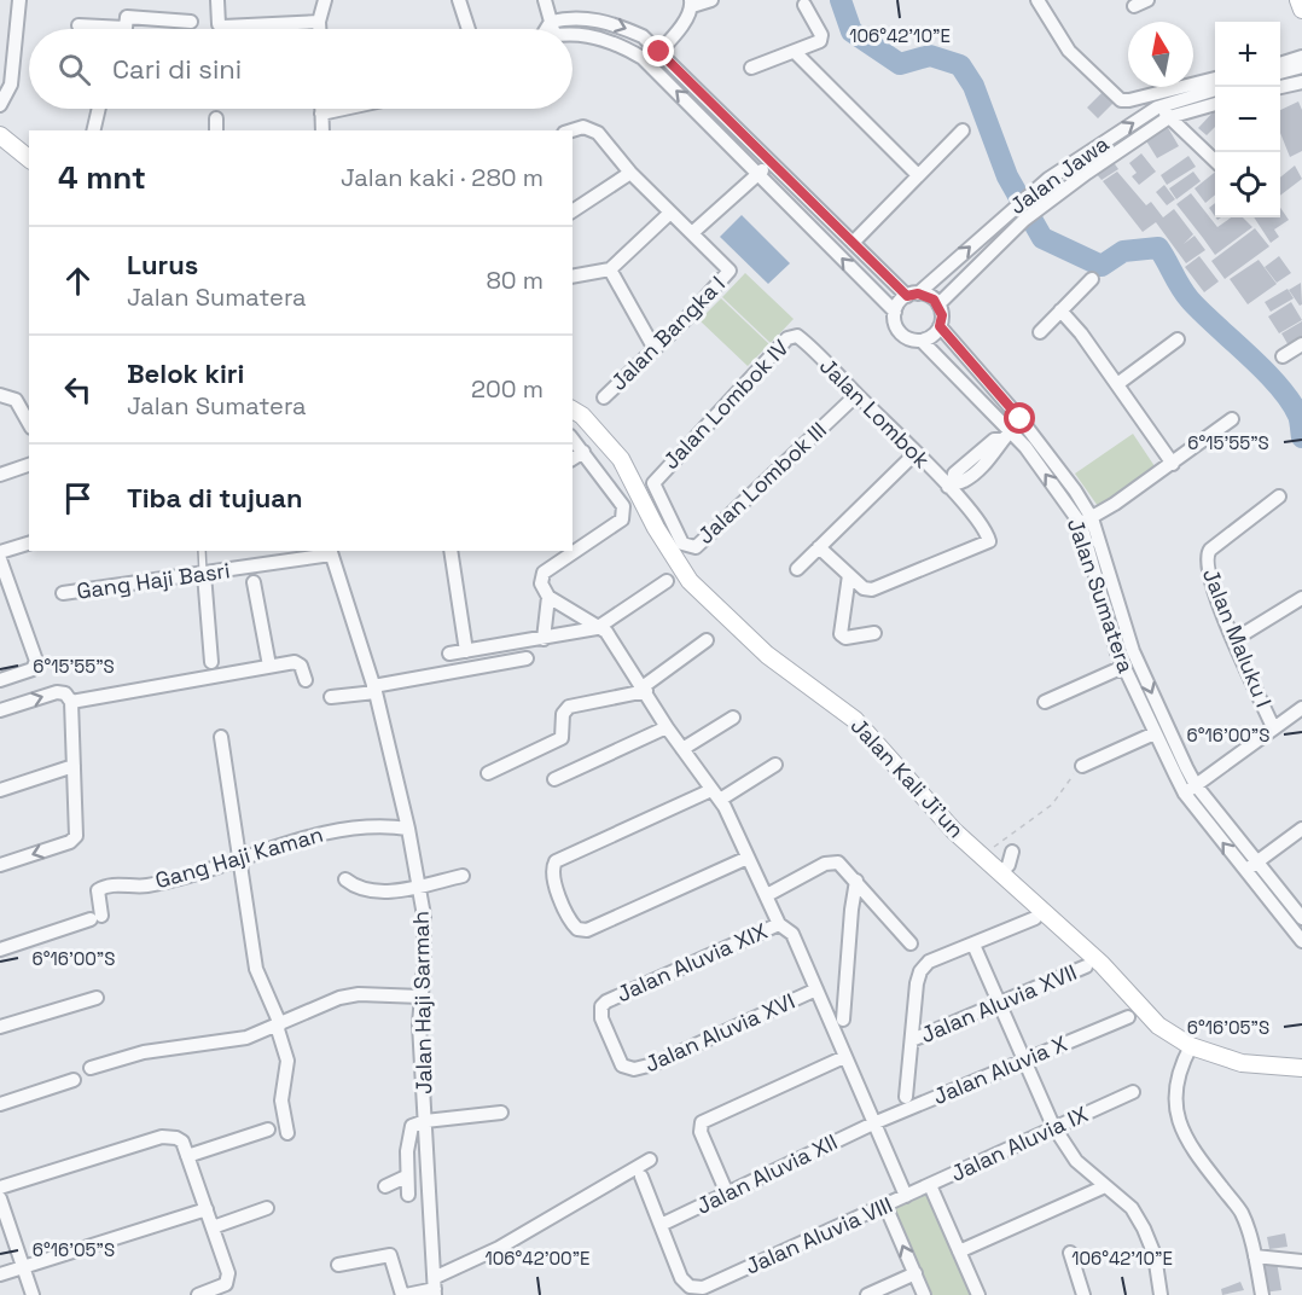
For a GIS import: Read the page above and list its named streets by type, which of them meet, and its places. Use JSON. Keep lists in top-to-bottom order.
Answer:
{
  "streets": {
    "street": [
      "Jalan Jawa",
      "Jalan Bangka I",
      "Jalan Lombok IV",
      "Jalan Lombok",
      "Jalan Lombok III",
      "Gang Haji Basri",
      "Jalan Sumatera",
      "Jalan Maluku I",
      "Jalan Kali Ji'un",
      "Gang Haji Kaman",
      "Jalan Aluvia XIX",
      "Jalan Haji Sarmah",
      "Jalan Aluvia XVII",
      "Jalan Aluvia XVI",
      "Jalan Aluvia X",
      "Jalan Aluvia IX",
      "Jalan Aluvia XII",
      "Jalan Aluvia VIII"
    ]
  },
  "crossings": [
    ["Jalan Jawa", "Jalan Sumatera"],
    ["Jalan Lombok IV", "Jalan Lombok"],
    ["Jalan Lombok IV", "Jalan Lombok III"],
    ["Jalan Lombok", "Jalan Lombok III"],
    ["Jalan Lombok", "Jalan Sumatera"],
    ["Gang Haji Basri", "Jalan Haji Sarmah"],
    ["Gang Haji Kaman", "Jalan Haji Sarmah"],
    ["Jalan Aluvia XIX", "Jalan Aluvia XVI"],
    ["Jalan Aluvia X", "Jalan Aluvia XII"],
    ["Jalan Aluvia IX", "Jalan Aluvia VIII"],
    ["Jalan Aluvia XII", "Jalan Aluvia VIII"]
  ],
  "north": "top",
  "page": {
    "map_buttons": ["+", "−"],
    "search": "Cari di sini",
    "heading": ["4 mnt", "Jalan kaki · 280 m"],
    "list": [
      ["Lurus", "Jalan Sumatera", "80 m"],
      ["Belok kiri", "Jalan Sumatera", "200 m"],
      "Tiba di tujuan"
    ]
  },
  "coordinates": [
    "106°42'10\"E",
    "6°15'55\"S",
    "6°16'00\"S",
    "6°16'05\"S",
    "106°42'00\"E"
  ]
}
